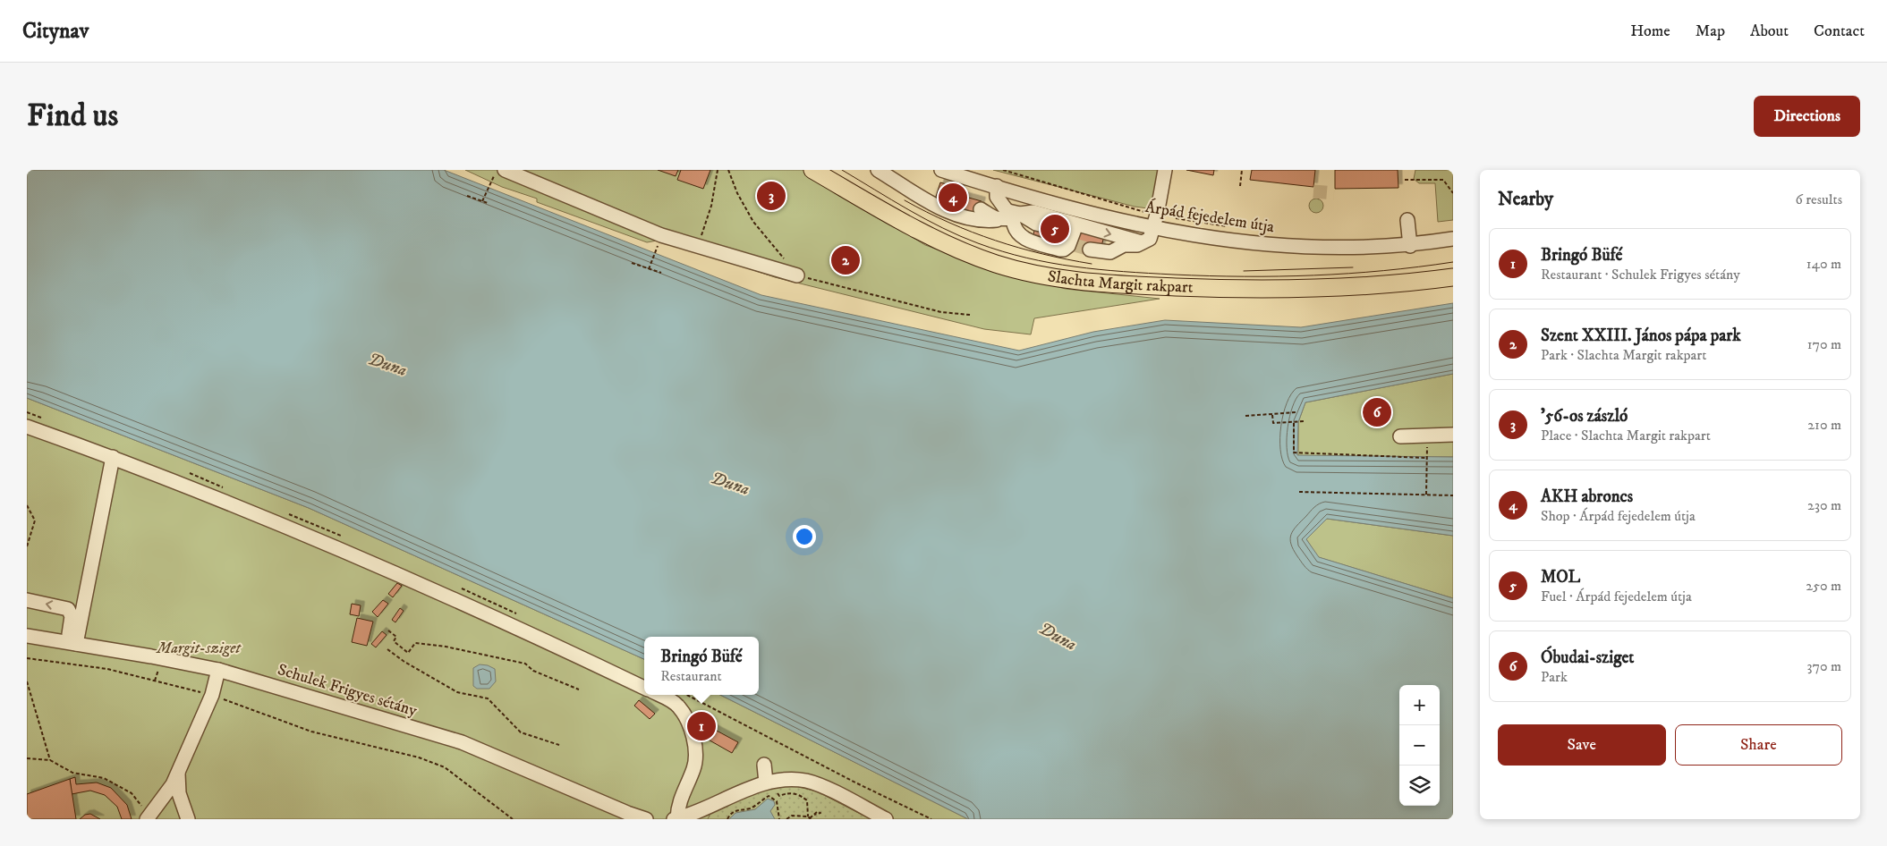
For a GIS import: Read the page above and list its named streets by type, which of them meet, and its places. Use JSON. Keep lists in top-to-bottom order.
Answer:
{
  "streets": {
    "main road": ["Slachta Margit rakpart"],
    "street": ["Árpád fejedelem útja", "Schulek Frigyes sétány"]
  },
  "water": ["Duna"],
  "parks": ["Margit-sziget"],
  "page": {
    "header": "Citynav",
    "nav": [
      "Home",
      "Map",
      "About",
      "Contact"
    ],
    "buttons": [
      "Directions",
      ["Save", "Share"]
    ],
    "title": "Find us",
    "heading": ["Nearby", "6 results"],
    "pins": [
      "3",
      "4",
      "5",
      "2",
      "6",
      "1"
    ],
    "list": [
      {
        "mark": "1",
        "name": "Bringó Büfé",
        "note": "Restaurant · Schulek Frigyes sétány",
        "value": "140 m"
      },
      {
        "mark": "2",
        "name": "Szent XXIII. János pápa park",
        "note": "Park · Slachta Margit rakpart",
        "value": "170 m"
      },
      {
        "mark": "3",
        "name": "'56-os zászló",
        "note": "Place · Slachta Margit rakpart",
        "value": "210 m"
      },
      {
        "mark": "4",
        "name": "AKH abroncs",
        "note": "Shop · Árpád fejedelem útja",
        "value": "230 m"
      },
      {
        "mark": "5",
        "name": "MOL",
        "note": "Fuel · Árpád fejedelem útja",
        "value": "250 m"
      },
      {
        "mark": "6",
        "name": "Óbudai-sziget",
        "note": "Park",
        "value": "370 m"
      }
    ],
    "popup": ["Bringó Büfé", "Restaurant"],
    "map_buttons": ["+", "−"]
  }
}
